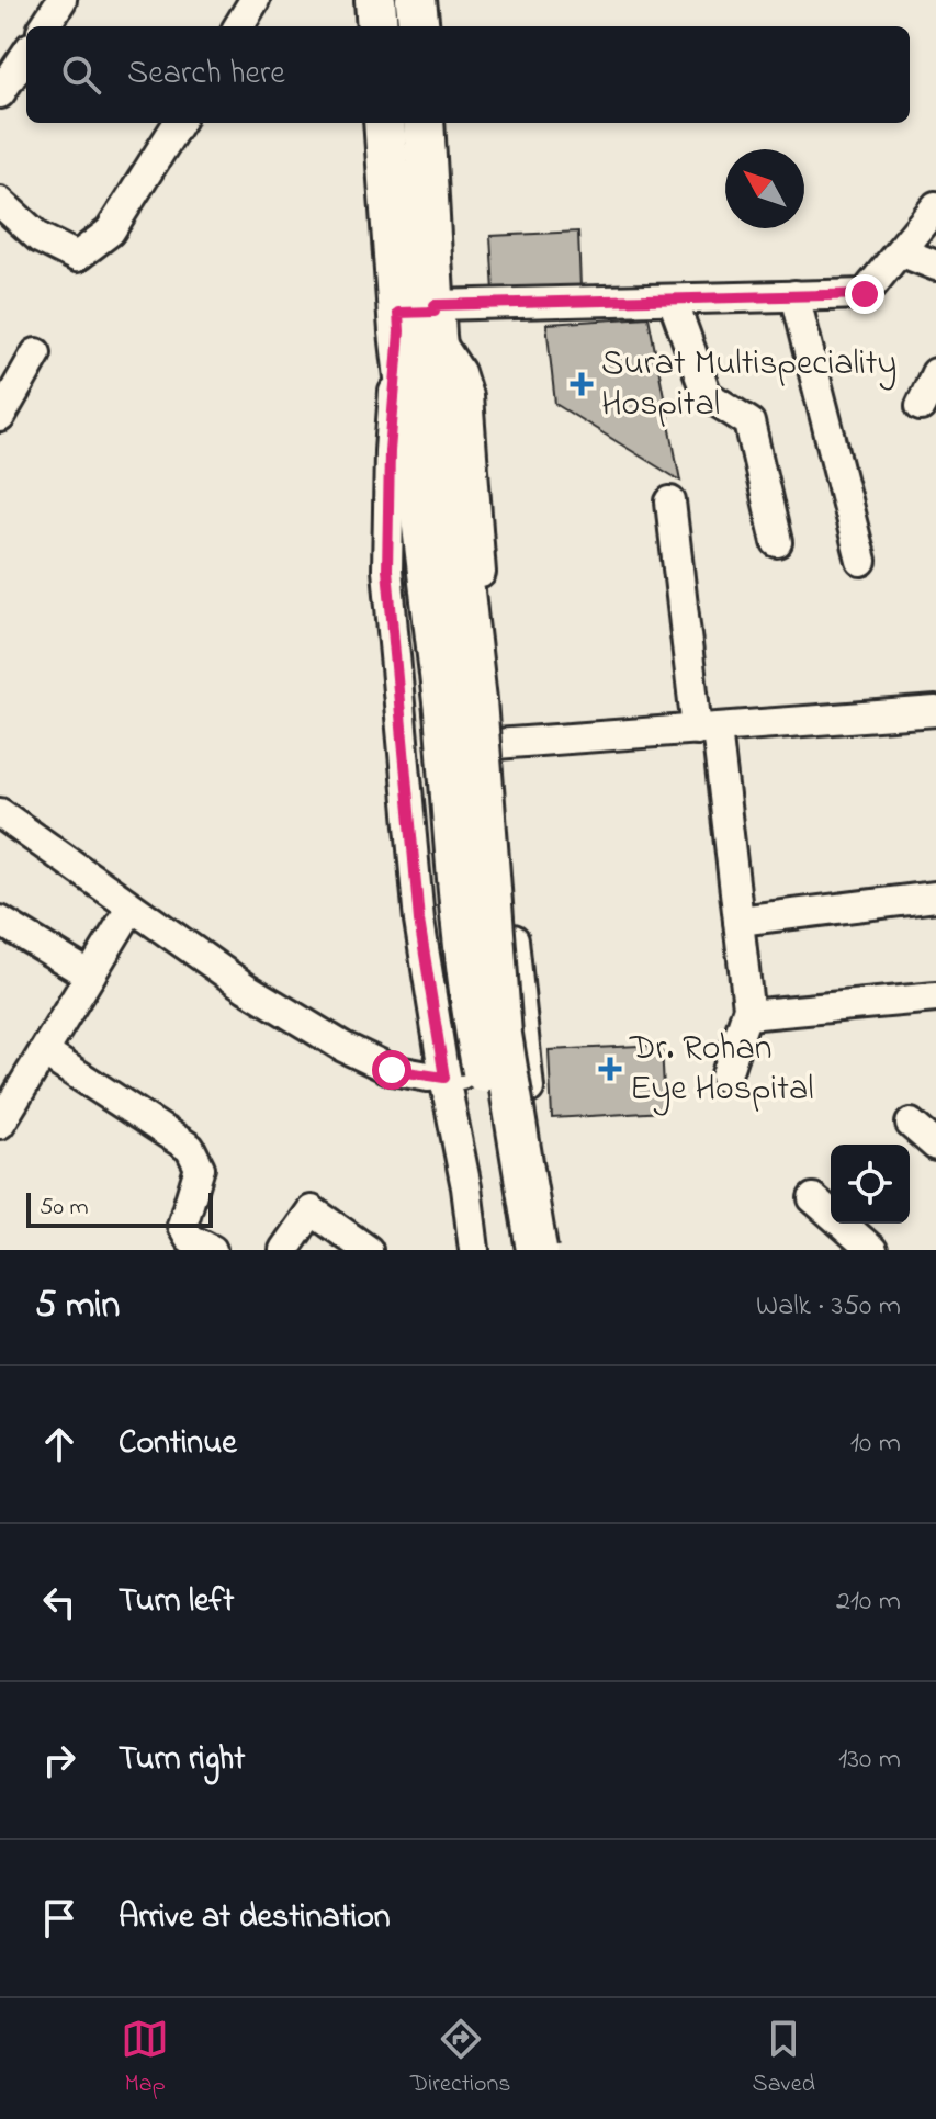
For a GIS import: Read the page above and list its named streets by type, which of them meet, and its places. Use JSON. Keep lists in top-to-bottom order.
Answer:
{
  "places": {
    "health": ["Surat Multispeciality Hospital", "Dr. Rohan Eye Hospital"]
  },
  "scale_bar": "50 m",
  "north": "top left",
  "page": {
    "search": "Search here",
    "scale": "50 m",
    "heading": ["5 min", "Walk · 350 m"],
    "list": [
      ["Continue", "10 m"],
      ["Turn left", "210 m"],
      ["Turn right", "130 m"],
      "Arrive at destination"
    ],
    "nav": ["Map", "Directions", "Saved"]
  }
}
